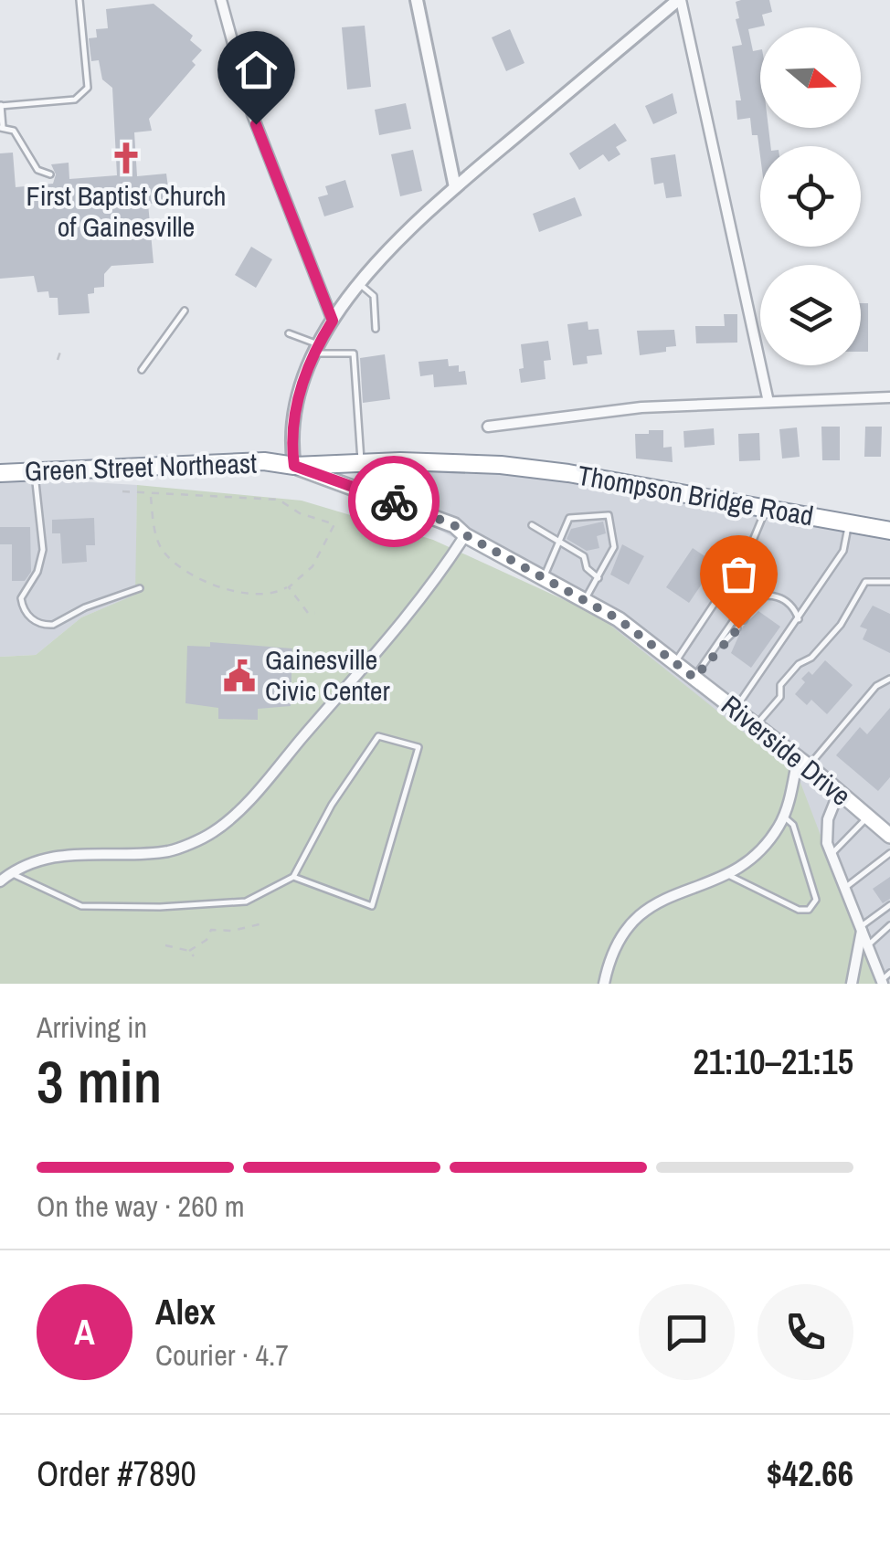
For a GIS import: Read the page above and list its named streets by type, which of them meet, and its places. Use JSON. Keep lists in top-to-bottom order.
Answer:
{
  "streets": {
    "highway": ["Green Street Northeast", "Thompson Bridge Road"],
    "main road": ["Riverside Drive"]
  },
  "crossings": [
    ["Green Street Northeast", "Thompson Bridge Road"],
    ["Green Street Northeast", "Riverside Drive"]
  ],
  "places": {
    "church": ["First Baptist Church of Gainesville"],
    "public building": ["Gainesville Civic Center"]
  },
  "north": "right",
  "page": {
    "heading": ["3 min", "Arriving in", "21:10–21:15"],
    "panel": [
      "Alex",
      "Courier · 4.7",
      "Order #7890",
      "$42.66"
    ],
    "bar": "On the way · 260 m",
    "round": "A"
  }
}
